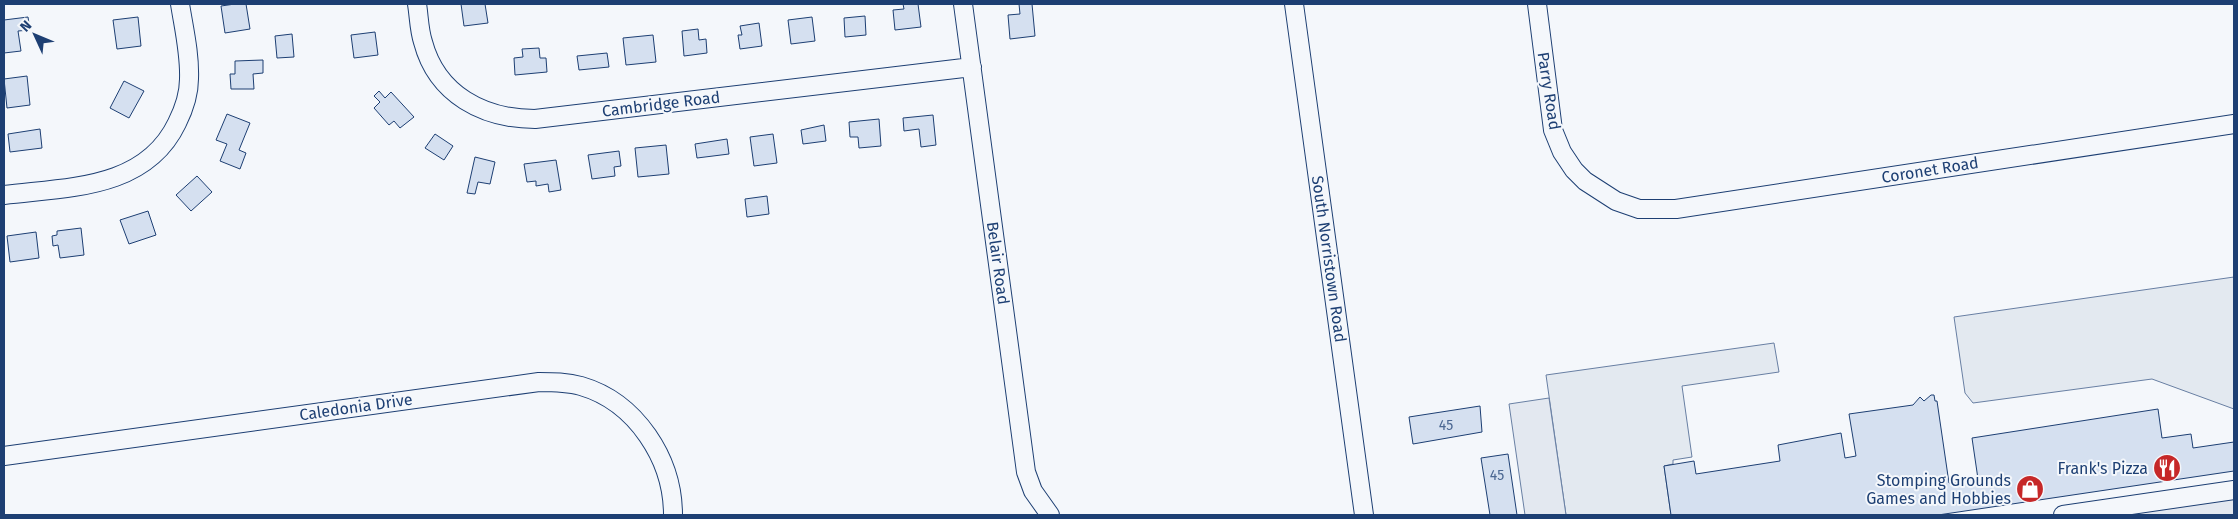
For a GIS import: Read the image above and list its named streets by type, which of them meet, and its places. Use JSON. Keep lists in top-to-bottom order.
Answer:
{
  "streets": {
    "street": [
      "Parry Road",
      "Cambridge Road",
      "Coronet Road",
      "South Norristown Road",
      "Belair Road",
      "Caledonia Drive"
    ]
  },
  "crossings": [
    ["Parry Road", "Coronet Road"],
    ["Cambridge Road", "Belair Road"]
  ],
  "places": {
    "restaurant": ["Frank's Pizza"],
    "shop": ["Stomping Grounds Games and Hobbies"]
  },
  "house_numbers": ["45", "45"],
  "north": "top left"
}
